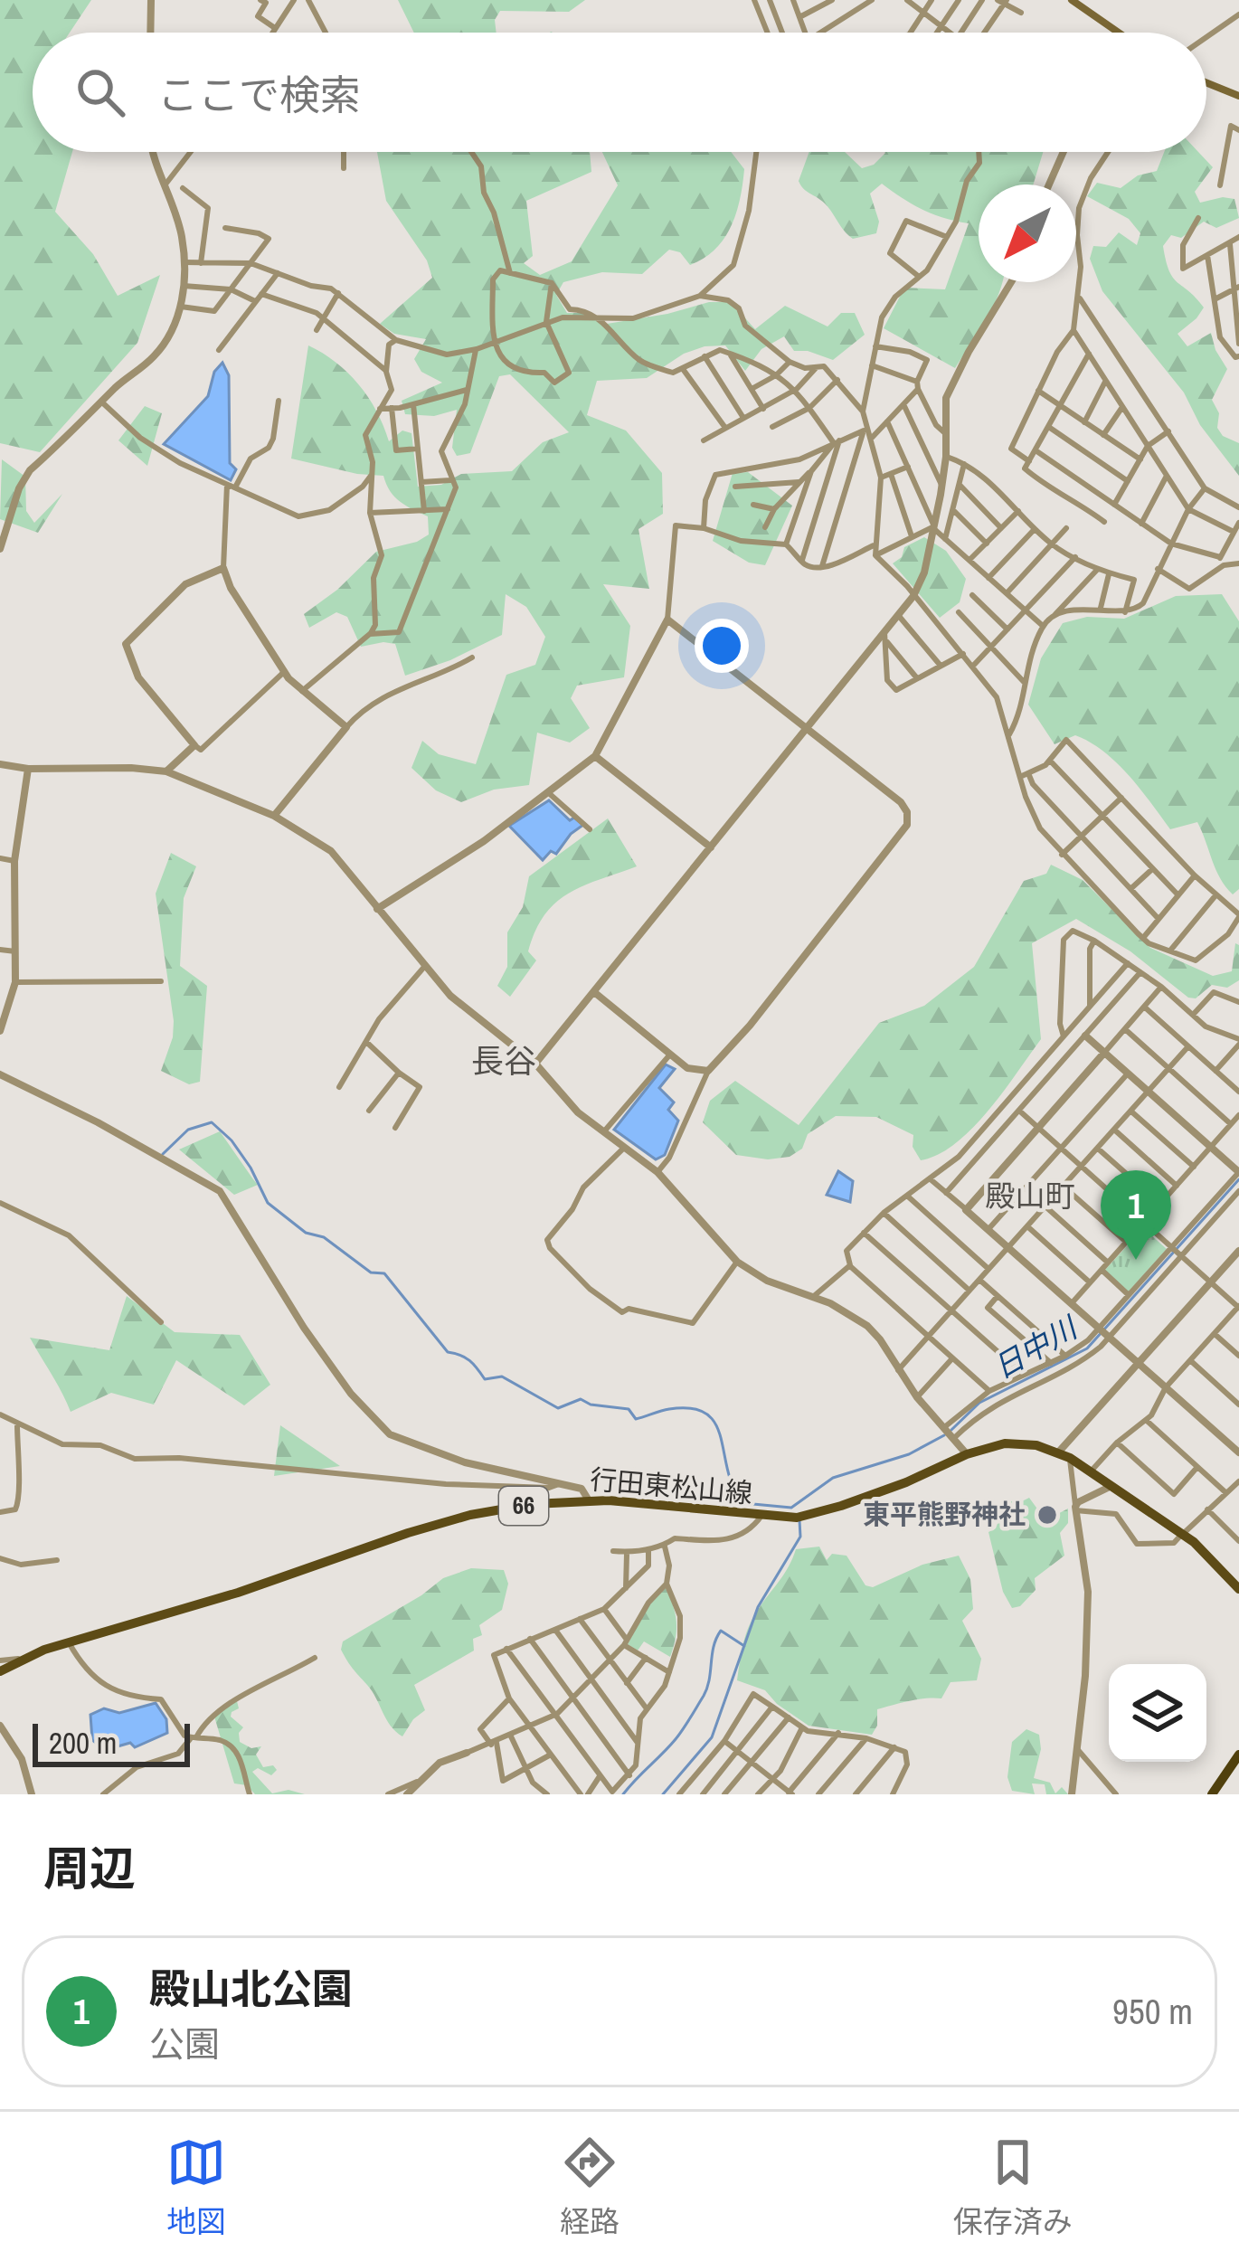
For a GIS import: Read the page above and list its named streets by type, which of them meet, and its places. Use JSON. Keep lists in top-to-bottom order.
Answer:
{
  "streets": {
    "main road": ["行田東松山線", "66"]
  },
  "districts": ["長谷", "殿山町"],
  "water": ["日中川"],
  "places": ["東平熊野神社"],
  "scale_bar": "200 m",
  "north": "bottom left",
  "page": {
    "search": "ここで検索",
    "pins": "1",
    "scale": "200 m",
    "heading": "周辺",
    "list": [
      {
        "mark": "1",
        "name": "殿山北公園",
        "note": "公園",
        "value": "950 m"
      }
    ],
    "nav": ["地図", "経路", "保存済み"]
  }
}
